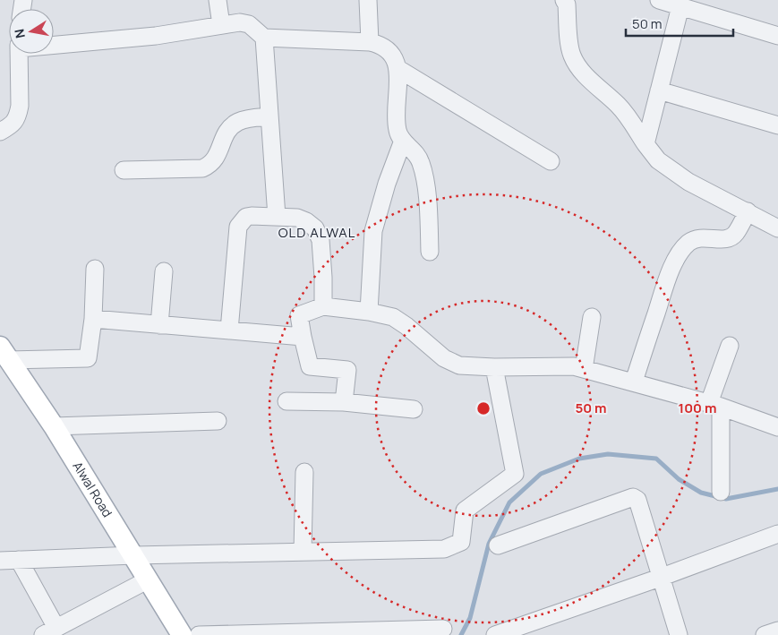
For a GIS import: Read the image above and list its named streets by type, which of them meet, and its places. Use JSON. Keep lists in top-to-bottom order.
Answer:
{
  "streets": {
    "main road": ["Alwal Road"]
  },
  "districts": ["OLD ALWAL"],
  "scale_bar": "50 m",
  "north": "left",
  "rings": ["50 m", "100 m"]
}
